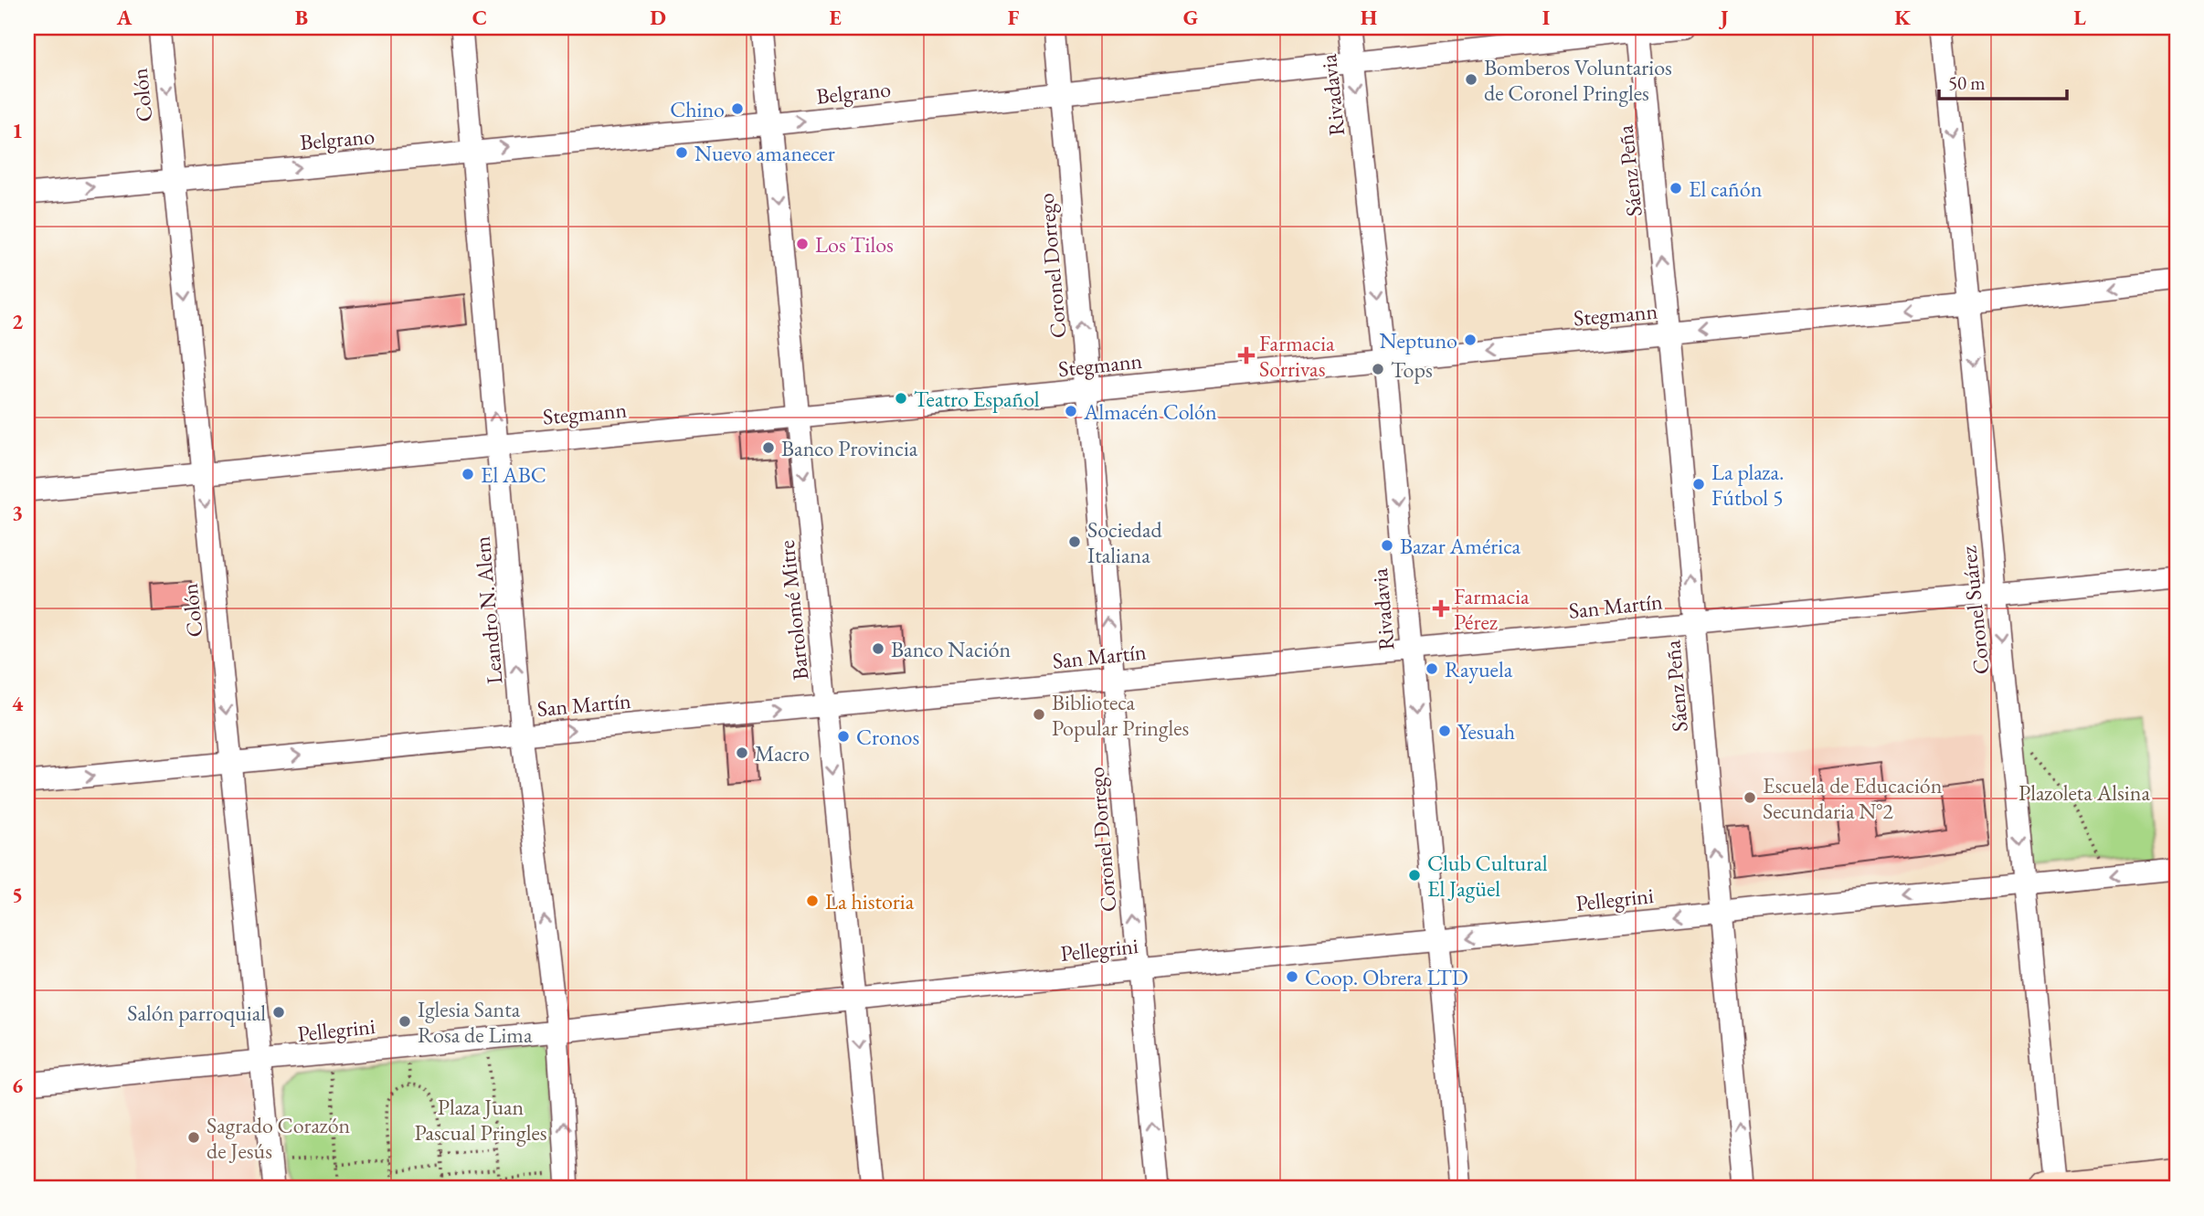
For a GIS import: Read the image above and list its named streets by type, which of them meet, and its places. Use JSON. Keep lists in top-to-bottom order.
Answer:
{
  "streets": {
    "street": [
      "Belgrano",
      "Colón",
      "Rivadavia",
      "Sáenz Peña",
      "Coronel Dorrego",
      "Stegmann",
      "San Martín",
      "Leandro N. Alem",
      "Bartolomé Mitre",
      "Coronel Suárez",
      "Pellegrini"
    ]
  },
  "crossings": [
    ["Belgrano", "Colón"],
    ["Belgrano", "Rivadavia"],
    ["Belgrano", "Sáenz Peña"],
    ["Belgrano", "Coronel Dorrego"],
    ["Belgrano", "Leandro N. Alem"],
    ["Belgrano", "Bartolomé Mitre"],
    ["Colón", "Stegmann"],
    ["Colón", "San Martín"],
    ["Colón", "Pellegrini"],
    ["Rivadavia", "Stegmann"],
    ["Rivadavia", "San Martín"],
    ["Rivadavia", "Pellegrini"],
    ["Sáenz Peña", "Stegmann"],
    ["Sáenz Peña", "San Martín"],
    ["Sáenz Peña", "Pellegrini"],
    ["Coronel Dorrego", "Stegmann"],
    ["Coronel Dorrego", "San Martín"],
    ["Coronel Dorrego", "Pellegrini"],
    ["Stegmann", "Leandro N. Alem"],
    ["Stegmann", "Bartolomé Mitre"],
    ["Stegmann", "Coronel Suárez"],
    ["San Martín", "Leandro N. Alem"],
    ["San Martín", "Bartolomé Mitre"],
    ["San Martín", "Coronel Suárez"],
    ["Leandro N. Alem", "Pellegrini"],
    ["Bartolomé Mitre", "Pellegrini"],
    ["Coronel Suárez", "Pellegrini"]
  ],
  "one_way": [
    "Belgrano",
    "Colón",
    "Rivadavia",
    "Sáenz Peña",
    "Coronel Dorrego",
    "Stegmann",
    "San Martín",
    "Leandro N. Alem",
    "Bartolomé Mitre",
    "Coronel Suárez"
  ],
  "parks": ["Plazoleta Alsina", "Plaza Juan Pascual Pringles"],
  "places": {
    "other": [
      "Bomberos Voluntarios de Coronel Pringles",
      "Chino",
      "Nuevo amanecer",
      "El cañón",
      "Los Tilos",
      "Neptuno",
      "Tops",
      "Teatro Español",
      "Almacén Colón",
      "Banco Provincia",
      "El ABC",
      "La plaza. Fútbol 5",
      "Sociedad Italiana",
      "Bazar América",
      "Banco Nación",
      "Rayuela",
      "Biblioteca Popular Pringles",
      "Yesuah",
      "Cronos",
      "Macro",
      "Escuela de Educación Secundaria N°2",
      "Club Cultural El Jagüel",
      "La historia",
      "Coop. Obrera LTD",
      "Salón parroquial",
      "Iglesia Santa Rosa de Lima",
      "Sagrado Corazón de Jesús"
    ],
    "health": ["Farmacia Sorrivas", "Farmacia Pérez"]
  },
  "scale_bar": "50 m",
  "grid": {
    "columns": [
      "A",
      "B",
      "C",
      "D",
      "E",
      "F",
      "G",
      "H",
      "I",
      "J",
      "K",
      "L"
    ],
    "rows": [
      "1",
      "2",
      "3",
      "4",
      "5",
      "6"
    ]
  }
}
